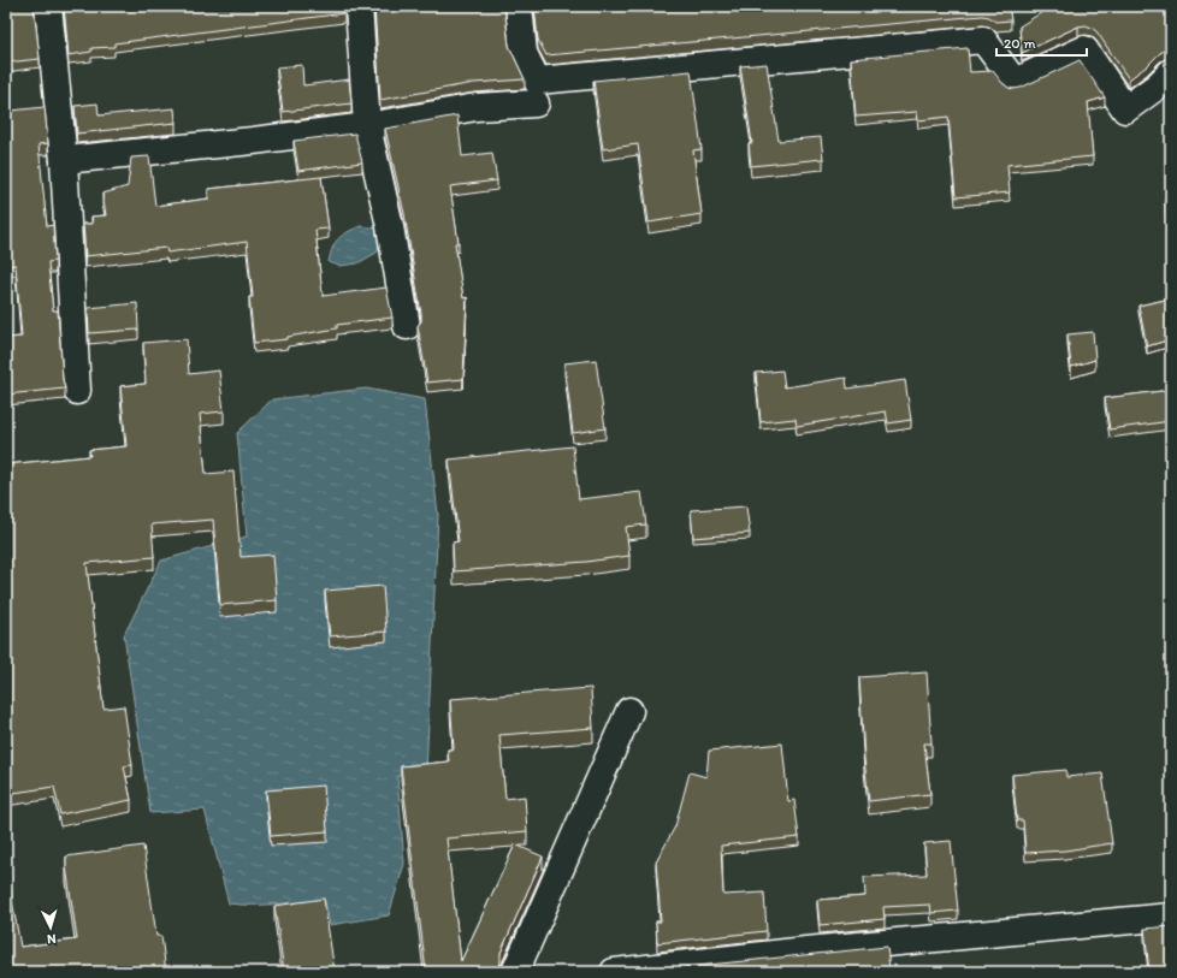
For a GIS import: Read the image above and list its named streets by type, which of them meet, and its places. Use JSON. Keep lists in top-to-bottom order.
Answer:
{
  "scale_bar": "20 m",
  "north": "bottom"
}
